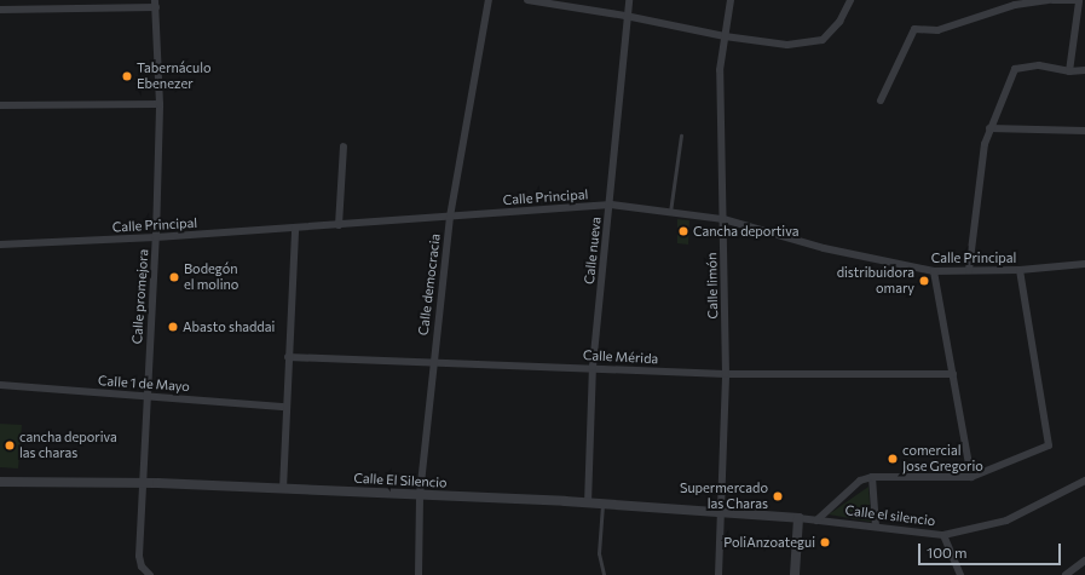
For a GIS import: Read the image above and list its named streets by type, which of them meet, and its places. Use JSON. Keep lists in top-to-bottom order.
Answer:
{
  "streets": {
    "street": [
      "Calle Principal",
      "Calle nueva",
      "Calle democracia",
      "Calle limón",
      "Calle promejora",
      "Calle Mérida",
      "Calle 1 de Mayo",
      "Calle El Silencio",
      "Calle el silencio"
    ]
  },
  "crossings": [
    ["Calle Principal", "Calle nueva"],
    ["Calle Principal", "Calle democracia"],
    ["Calle Principal", "Calle limón"],
    ["Calle Principal", "Calle promejora"],
    ["Calle nueva", "Calle Mérida"],
    ["Calle nueva", "Calle El Silencio"],
    ["Calle democracia", "Calle Mérida"],
    ["Calle democracia", "Calle El Silencio"],
    ["Calle limón", "Calle Mérida"],
    ["Calle limón", "Calle El Silencio"],
    ["Calle promejora", "Calle 1 de Mayo"],
    ["Calle promejora", "Calle El Silencio"],
    ["Calle El Silencio", "Calle el silencio"]
  ],
  "places": [
    "Tabernáculo Ebenezer",
    "Cancha deportiva",
    "Bodegón el molino",
    "distribuidora omary",
    "Abasto shaddai",
    "cancha deporiva las charas",
    "comercial Jose Gregorio",
    "Supermercado las Charas",
    "PoliAnzoategui"
  ],
  "scale_bar": "100 m"
}
